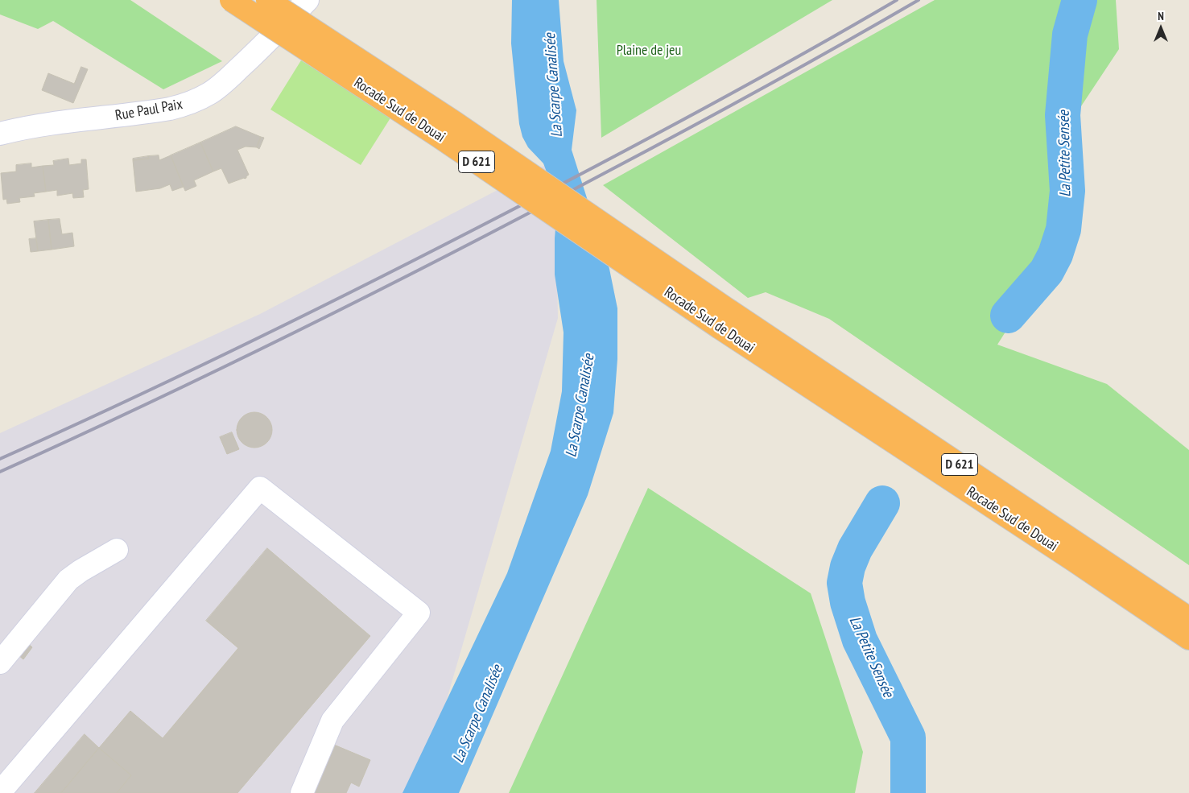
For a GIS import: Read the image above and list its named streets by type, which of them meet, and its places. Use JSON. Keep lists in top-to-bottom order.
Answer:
{
  "streets": {
    "highway": ["Rocade Sud de Douai", "D 621"],
    "street": ["Rue Paul Paix"]
  },
  "water": ["La Scarpe Canalisée", "La Petite Sensée"],
  "parks": ["Plaine de jeu"],
  "north": "top"
}
